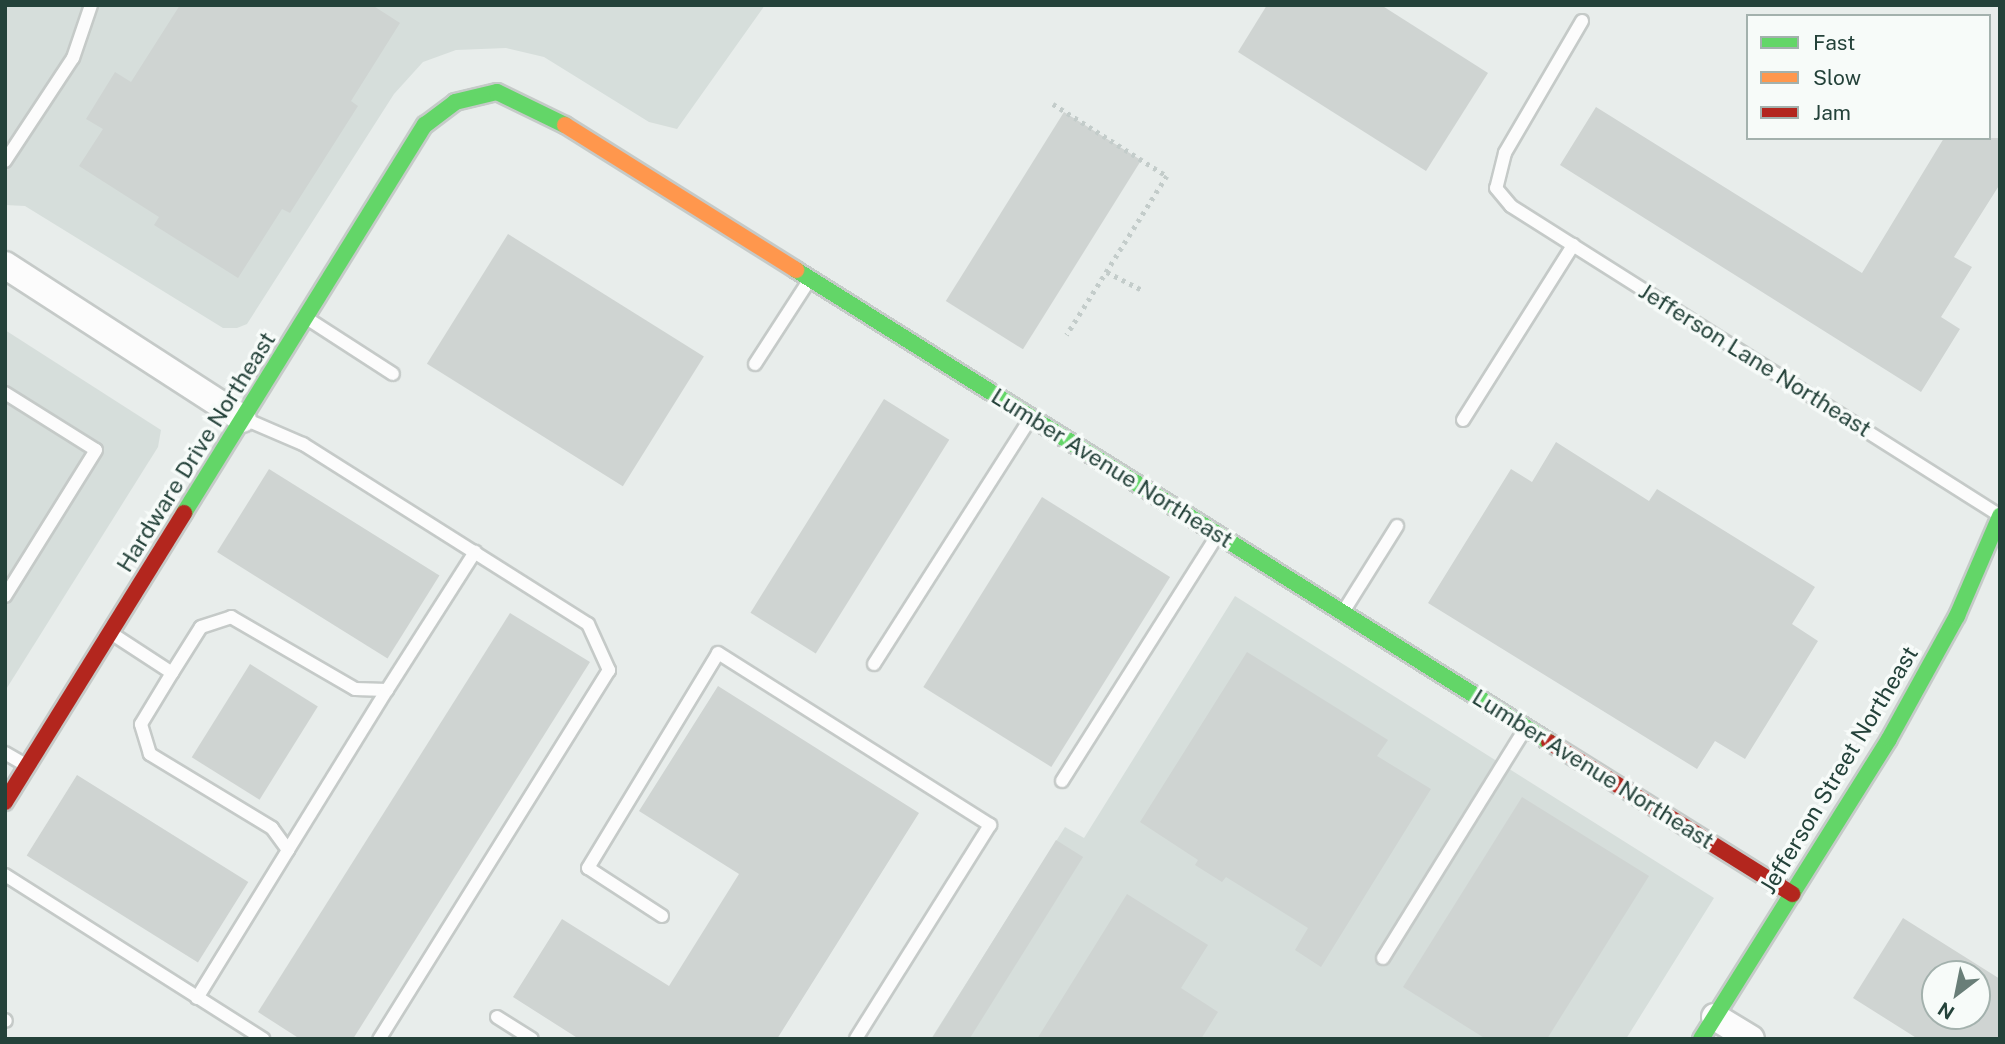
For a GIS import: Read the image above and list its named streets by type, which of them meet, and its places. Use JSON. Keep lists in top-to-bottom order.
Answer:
{
  "streets": {
    "street": ["Hardware Drive Northeast", "Lumber Avenue Northeast", "Jefferson Street Northeast"],
    "lane": ["Jefferson Lane Northeast"]
  },
  "crossings": [
    ["Jefferson Lane Northeast", "Jefferson Street Northeast"],
    ["Hardware Drive Northeast", "Lumber Avenue Northeast"],
    ["Lumber Avenue Northeast", "Jefferson Street Northeast"]
  ],
  "legend": ["Fast", "Slow", "Jam"],
  "north": "bottom left"
}
